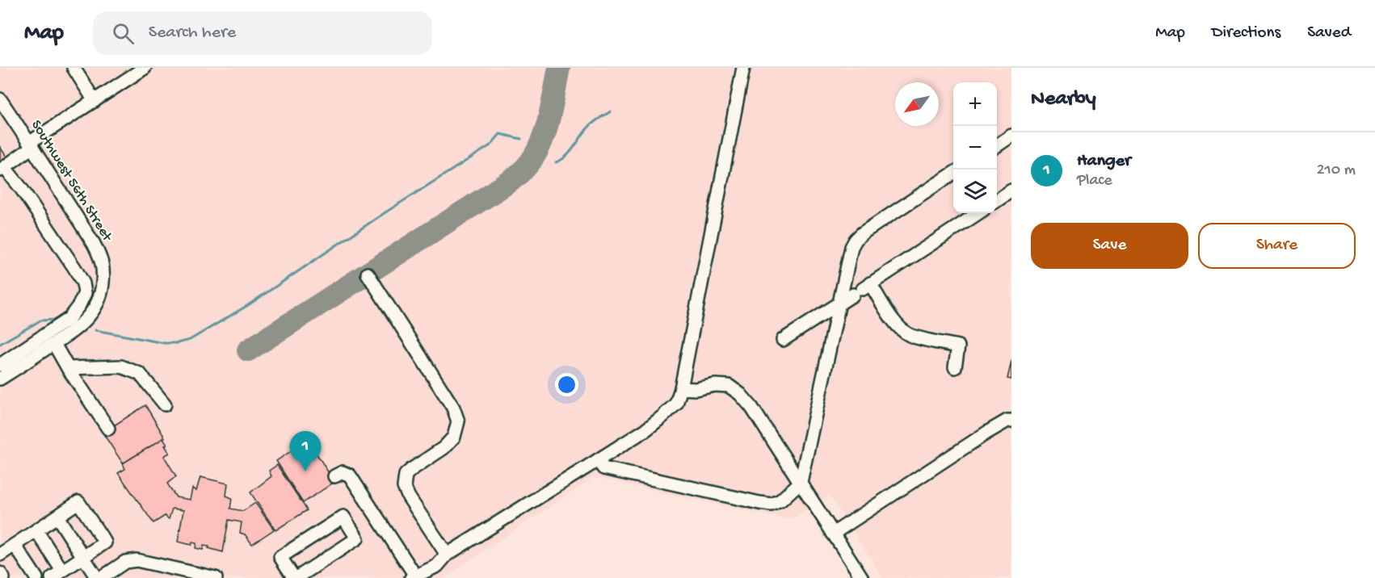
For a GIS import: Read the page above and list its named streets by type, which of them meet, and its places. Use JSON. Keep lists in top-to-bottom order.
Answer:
{
  "streets": {
    "street": ["Southwest 56th Street"]
  },
  "north": "bottom left",
  "page": {
    "header": "Map",
    "search": "Search here",
    "nav": ["Map", "Directions", "Saved"],
    "heading": "Nearby",
    "map_buttons": ["+", "−"],
    "list": [
      {
        "mark": "1",
        "name": "Hanger",
        "note": "Place",
        "value": "210 m"
      }
    ],
    "buttons": ["Save", "Share"],
    "pins": "1"
  }
}
